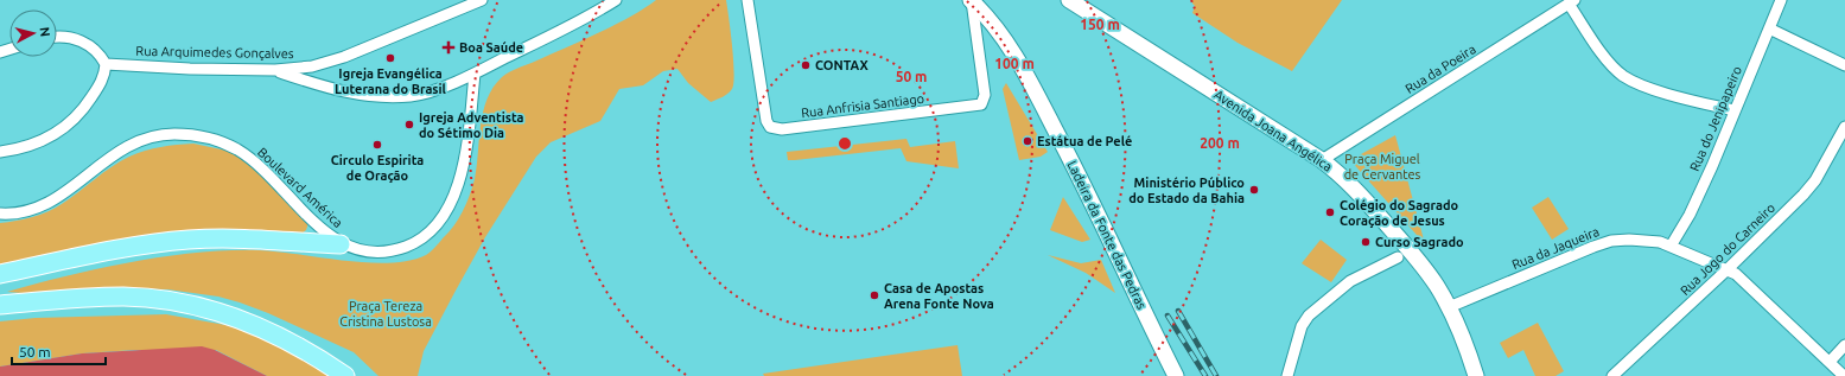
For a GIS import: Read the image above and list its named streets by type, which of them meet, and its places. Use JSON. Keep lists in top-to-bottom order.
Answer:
{
  "streets": {
    "main road": ["Avenida Joana Angélica", "Ladeira da Fonte das Pedras"],
    "street": [
      "Rua Arquimedes Gonçalves",
      "Rua da Poeira",
      "Rua Anfrisia Santiago",
      "Rua do Jenipapeiro",
      "Boulevard América",
      "Rua da Jaqueira",
      "Rua Jogo do Carneiro"
    ]
  },
  "crossings": [
    ["Rua da Poeira", "Avenida Joana Angélica"],
    ["Rua Anfrisia Santiago", "Ladeira da Fonte das Pedras"],
    ["Rua do Jenipapeiro", "Rua da Jaqueira"],
    ["Avenida Joana Angélica", "Rua da Jaqueira"],
    ["Rua da Jaqueira", "Rua Jogo do Carneiro"]
  ],
  "parks": ["Praça Miguel de Cervantes", "Praça Tereza Cristina Lustosa"],
  "places": {
    "health": ["Boa Saúde"],
    "other": [
      "Igreja Evangélica Luterana do Brasil",
      "CONTAX",
      "Igreja Adventista do Sétimo Dia",
      "Estátua de Pelé",
      "Circulo Espirita de Oração",
      "Ministério Público do Estado da Bahia",
      "Colégio do Sagrado Coração de Jesus",
      "Curso Sagrado",
      "Casa de Apostas Arena Fonte Nova"
    ]
  },
  "scale_bar": "50 m",
  "north": "right",
  "rings": [
    "150 m",
    "100 m",
    "50 m",
    "200 m"
  ]
}
